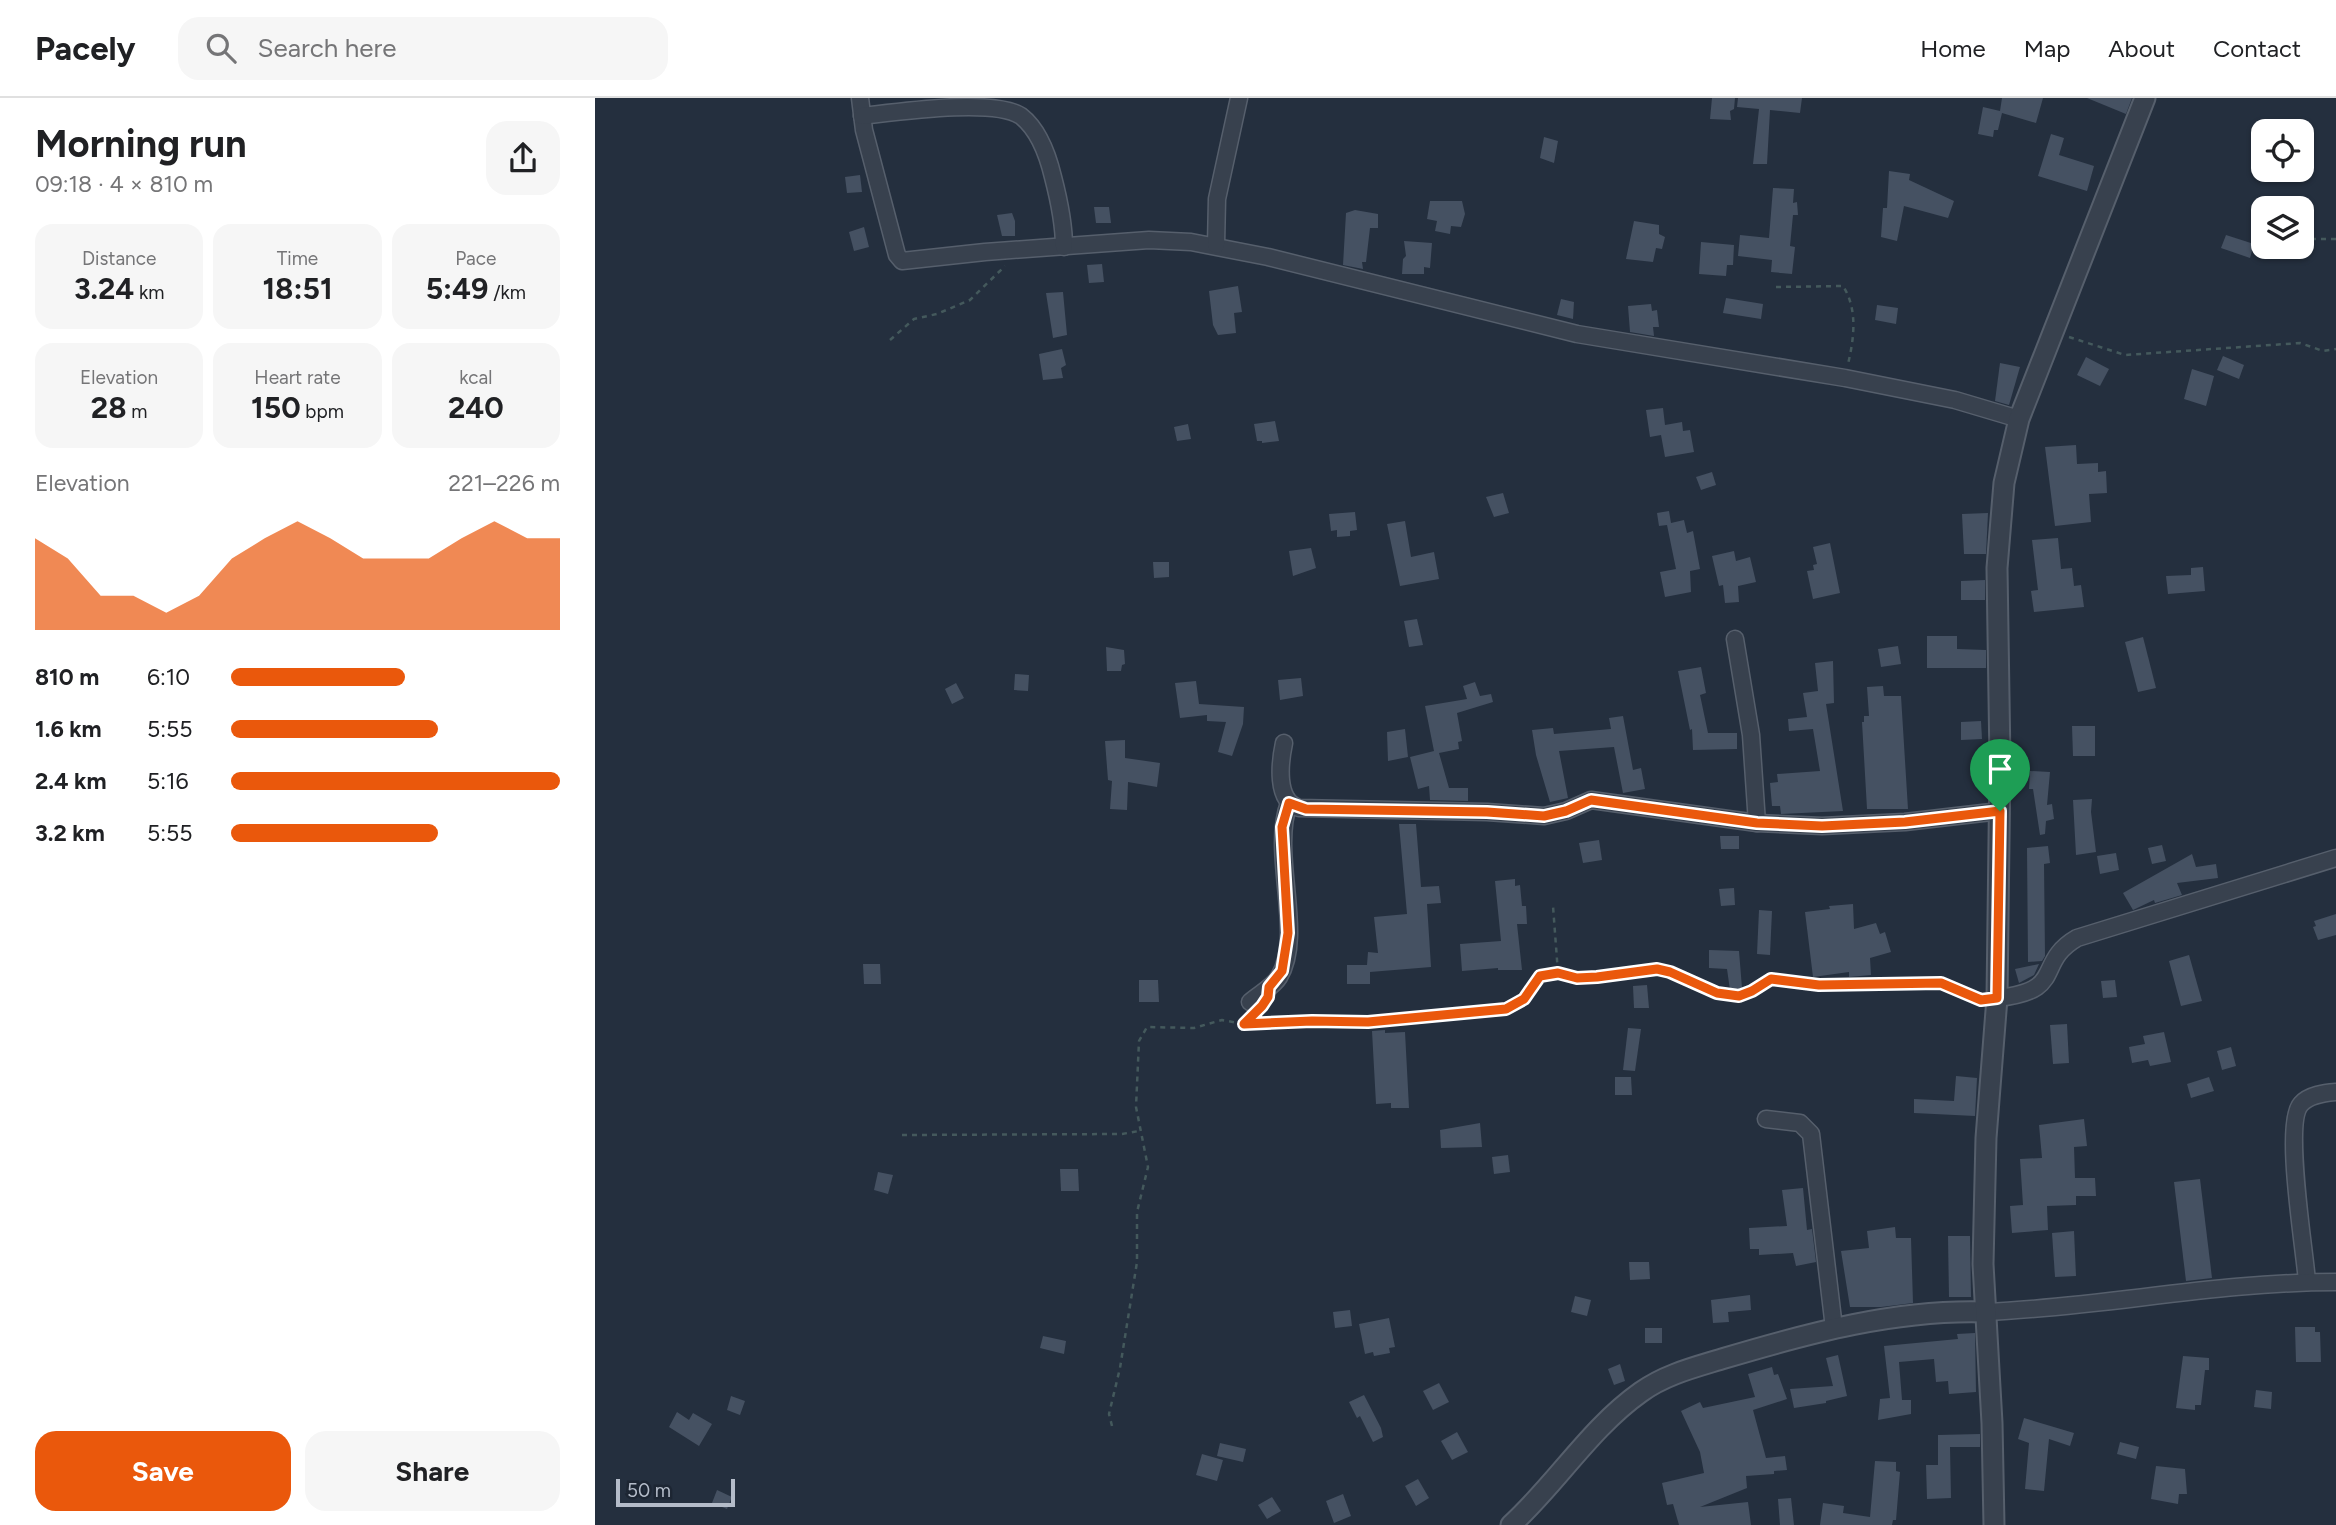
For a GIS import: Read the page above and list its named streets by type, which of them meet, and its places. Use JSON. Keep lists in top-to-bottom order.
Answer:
{
  "scale_bar": "50 m",
  "page": {
    "header": "Pacely",
    "search": "Search here",
    "nav": [
      "Home",
      "Map",
      "About",
      "Contact"
    ],
    "heading": ["Morning run", "09:18 · 4 × 810 m"],
    "stats": [
      ["Distance", "3.24 km"],
      ["Time", "18:51"],
      ["Pace", "5:49 /km"],
      ["Elevation", "28 m"],
      ["Heart rate", "150 bpm"],
      ["kcal", "240"]
    ],
    "chart": ["Elevation", "221–226 m"],
    "list": [
      {
        "name": "810 m",
        "note": "6:10"
      },
      {
        "name": "1.6 km",
        "note": "5:55"
      },
      {
        "name": "2.4 km",
        "note": "5:16"
      },
      {
        "name": "3.2 km",
        "note": "5:55"
      }
    ],
    "buttons": ["Save", "Share"],
    "scale": "50 m"
  }
}
